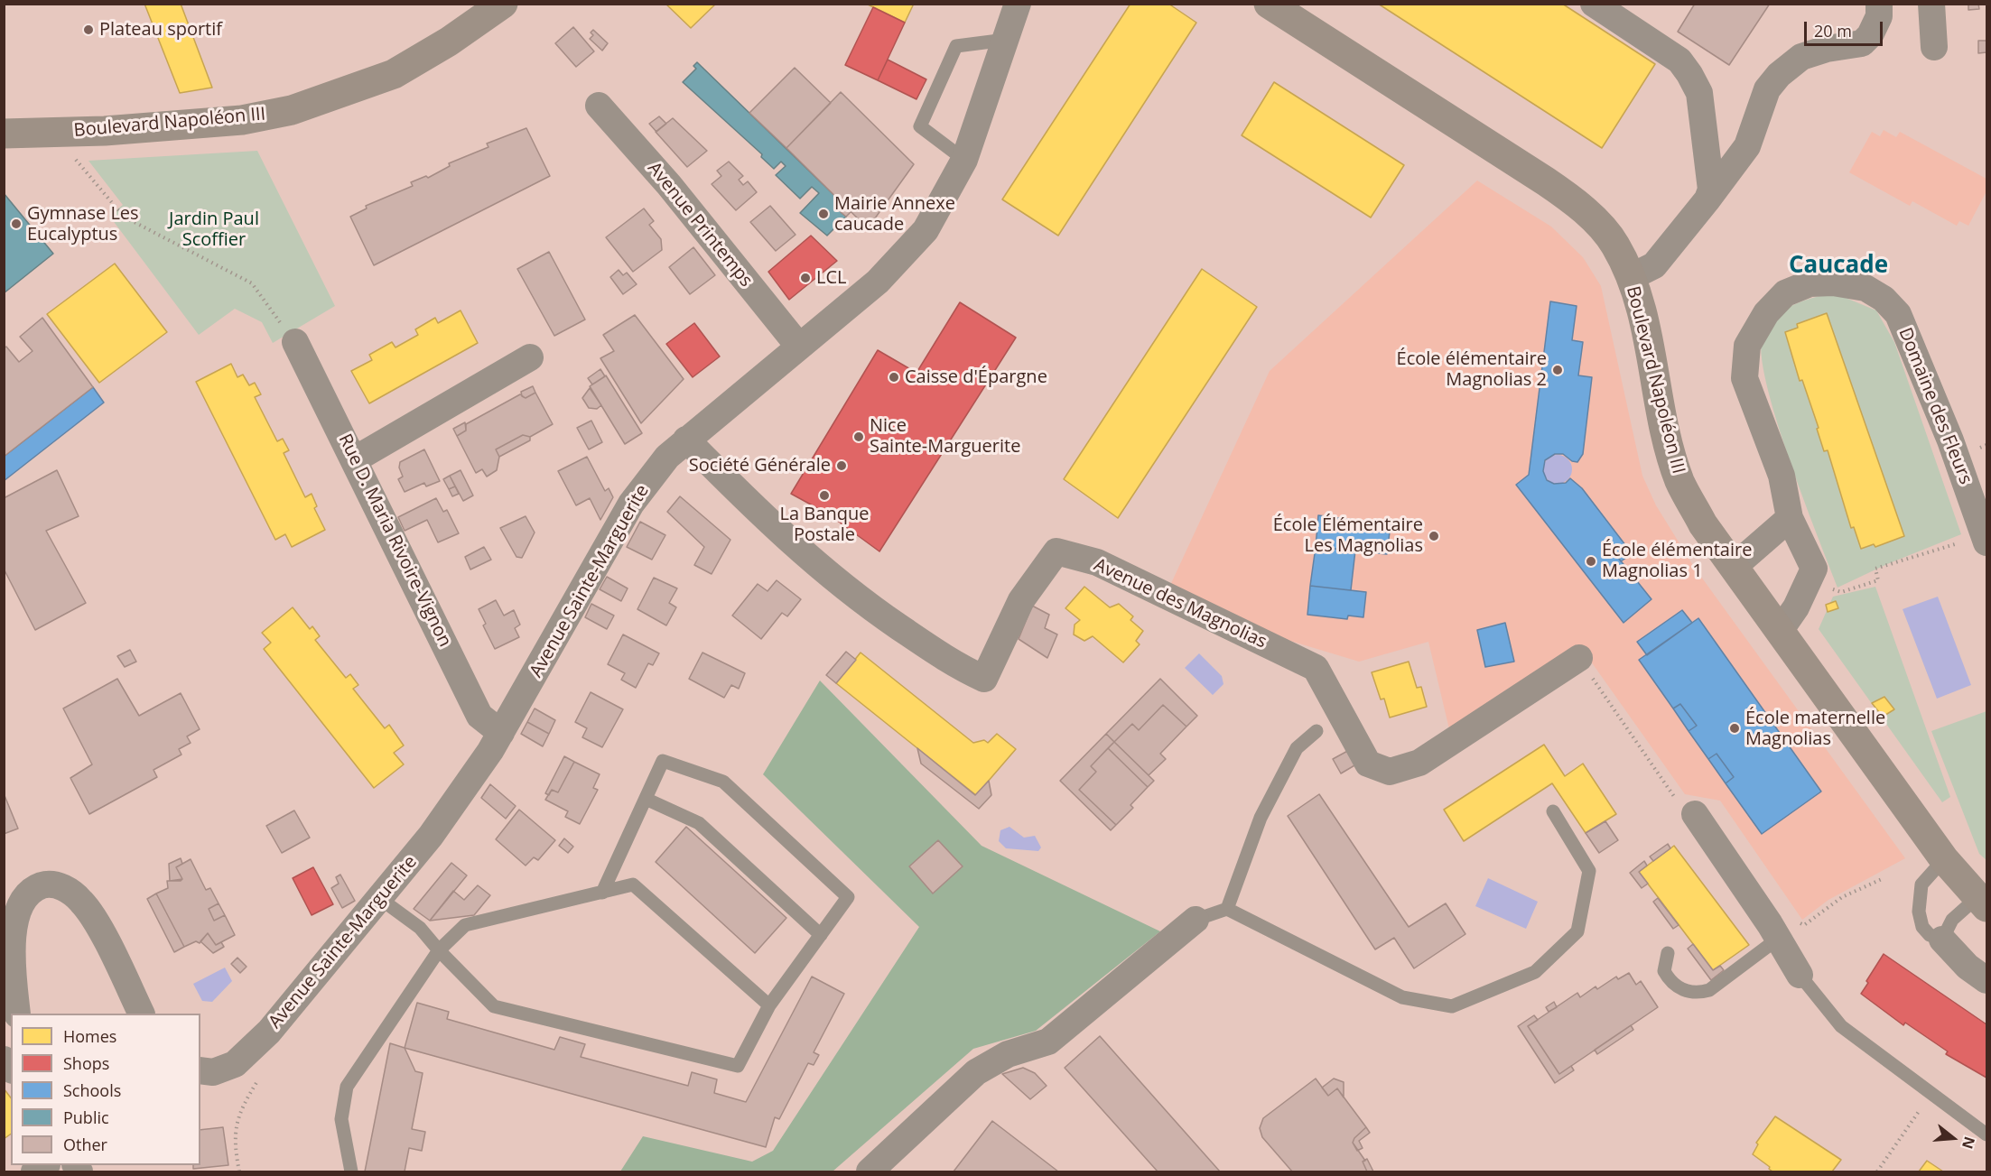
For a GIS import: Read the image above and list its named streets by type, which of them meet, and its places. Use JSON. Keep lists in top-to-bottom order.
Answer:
{
  "streets": {
    "main road": ["Boulevard Napoléon III"],
    "street": [
      "Avenue Printemps",
      "Domaine des Fleurs",
      "Rue D. Maria Rivoire-Vignon",
      "Avenue Sainte-Marguerite",
      "Avenue des Magnolias"
    ]
  },
  "crossings": [
    ["Avenue Printemps", "Avenue Sainte-Marguerite"],
    ["Rue D. Maria Rivoire-Vignon", "Avenue Sainte-Marguerite"],
    ["Avenue Sainte-Marguerite", "Avenue des Magnolias"]
  ],
  "districts": ["Caucade"],
  "parks": ["Jardin Paul Scoffier"],
  "places": [
    "Plateau sportif",
    "Mairie Annexe caucade",
    "Gymnase Les Eucalyptus",
    "LCL",
    "École élémentaire Magnolias 2",
    "Caisse d'Épargne",
    "Nice Sainte-Marguerite",
    "Société Générale",
    "La Banque Postale",
    "École Élémentaire Les Magnolias",
    "École élémentaire Magnolias 1",
    "École maternelle Magnolias"
  ],
  "legend": [
    "Homes",
    "Shops",
    "Schools",
    "Public",
    "Other"
  ],
  "scale_bar": "20 m",
  "north": "right"
}
